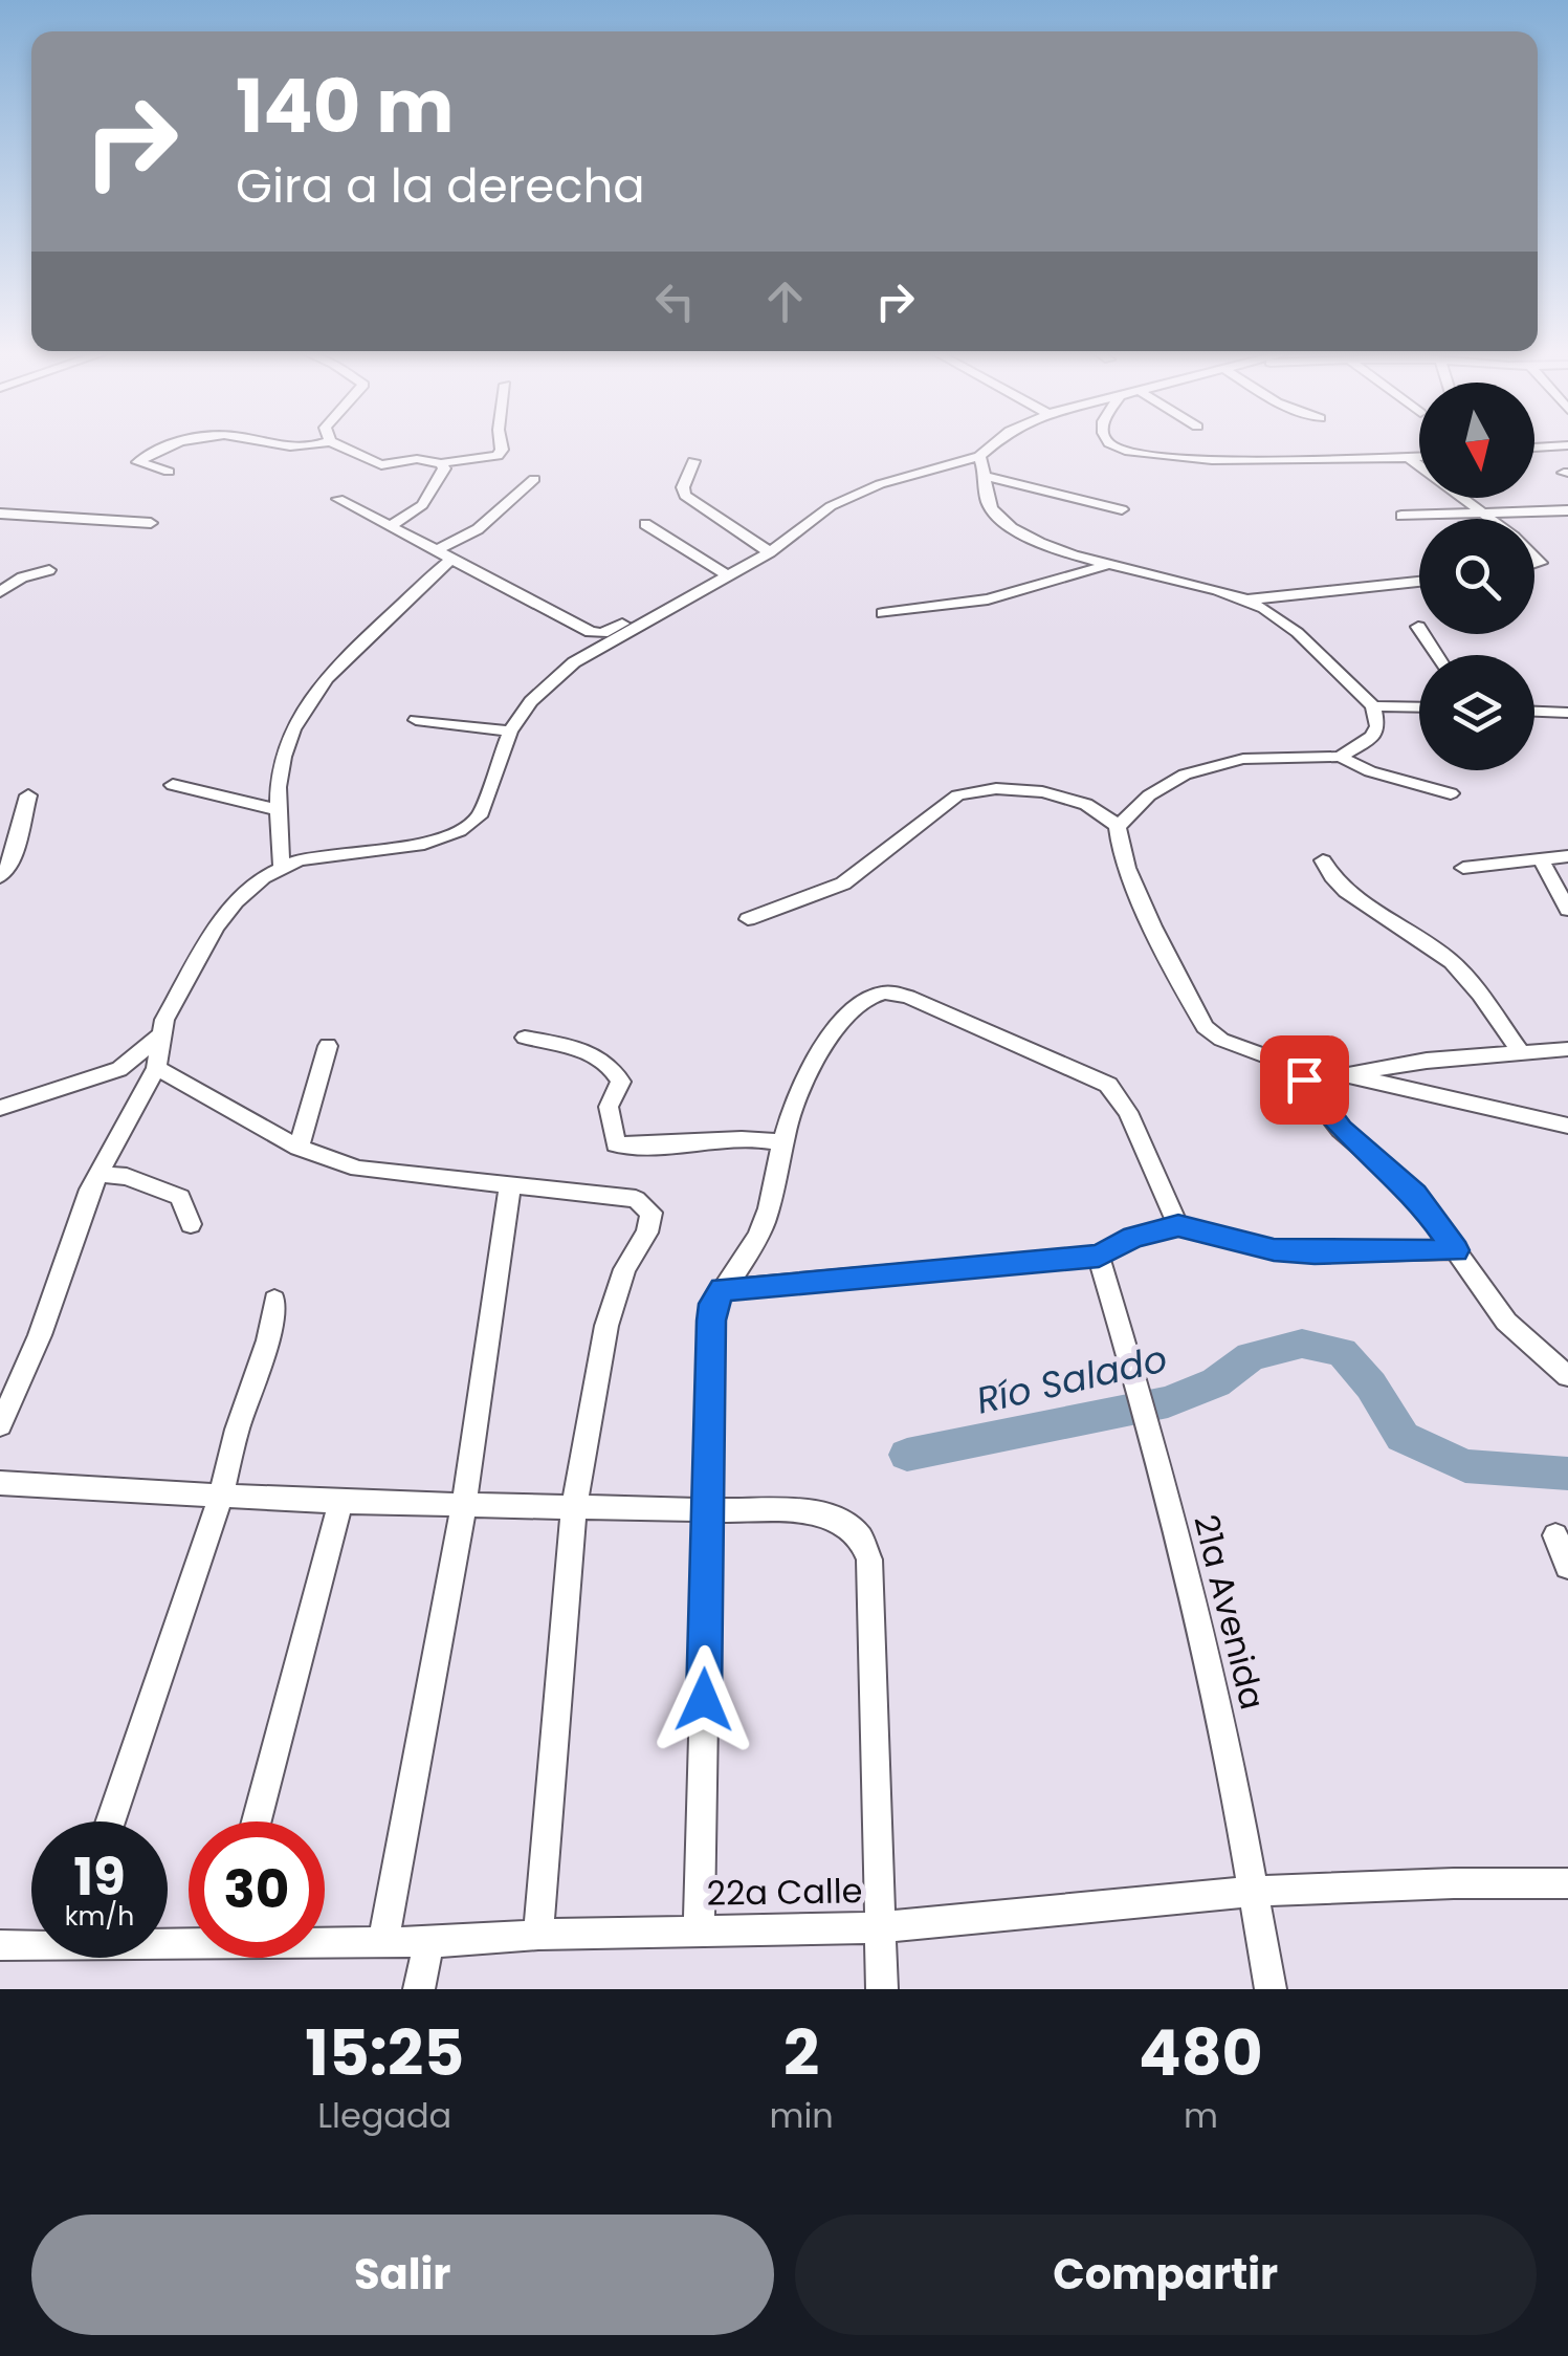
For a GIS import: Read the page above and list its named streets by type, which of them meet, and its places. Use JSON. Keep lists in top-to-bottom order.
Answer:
{
  "streets": {
    "street": ["21a Avenida", "22a Calle"]
  },
  "crossings": [
    ["21a Avenida", "22a Calle"]
  ],
  "water": ["Río Salado"],
  "north": "bottom",
  "page": {
    "turn": ["140 m", "Gira a la derecha"],
    "speed": "19 km/h",
    "limit": "30",
    "eta": [
      "15:25",
      "Llegada",
      "2",
      "min",
      "480",
      "m"
    ],
    "buttons": ["Salir", "Compartir"]
  }
}
